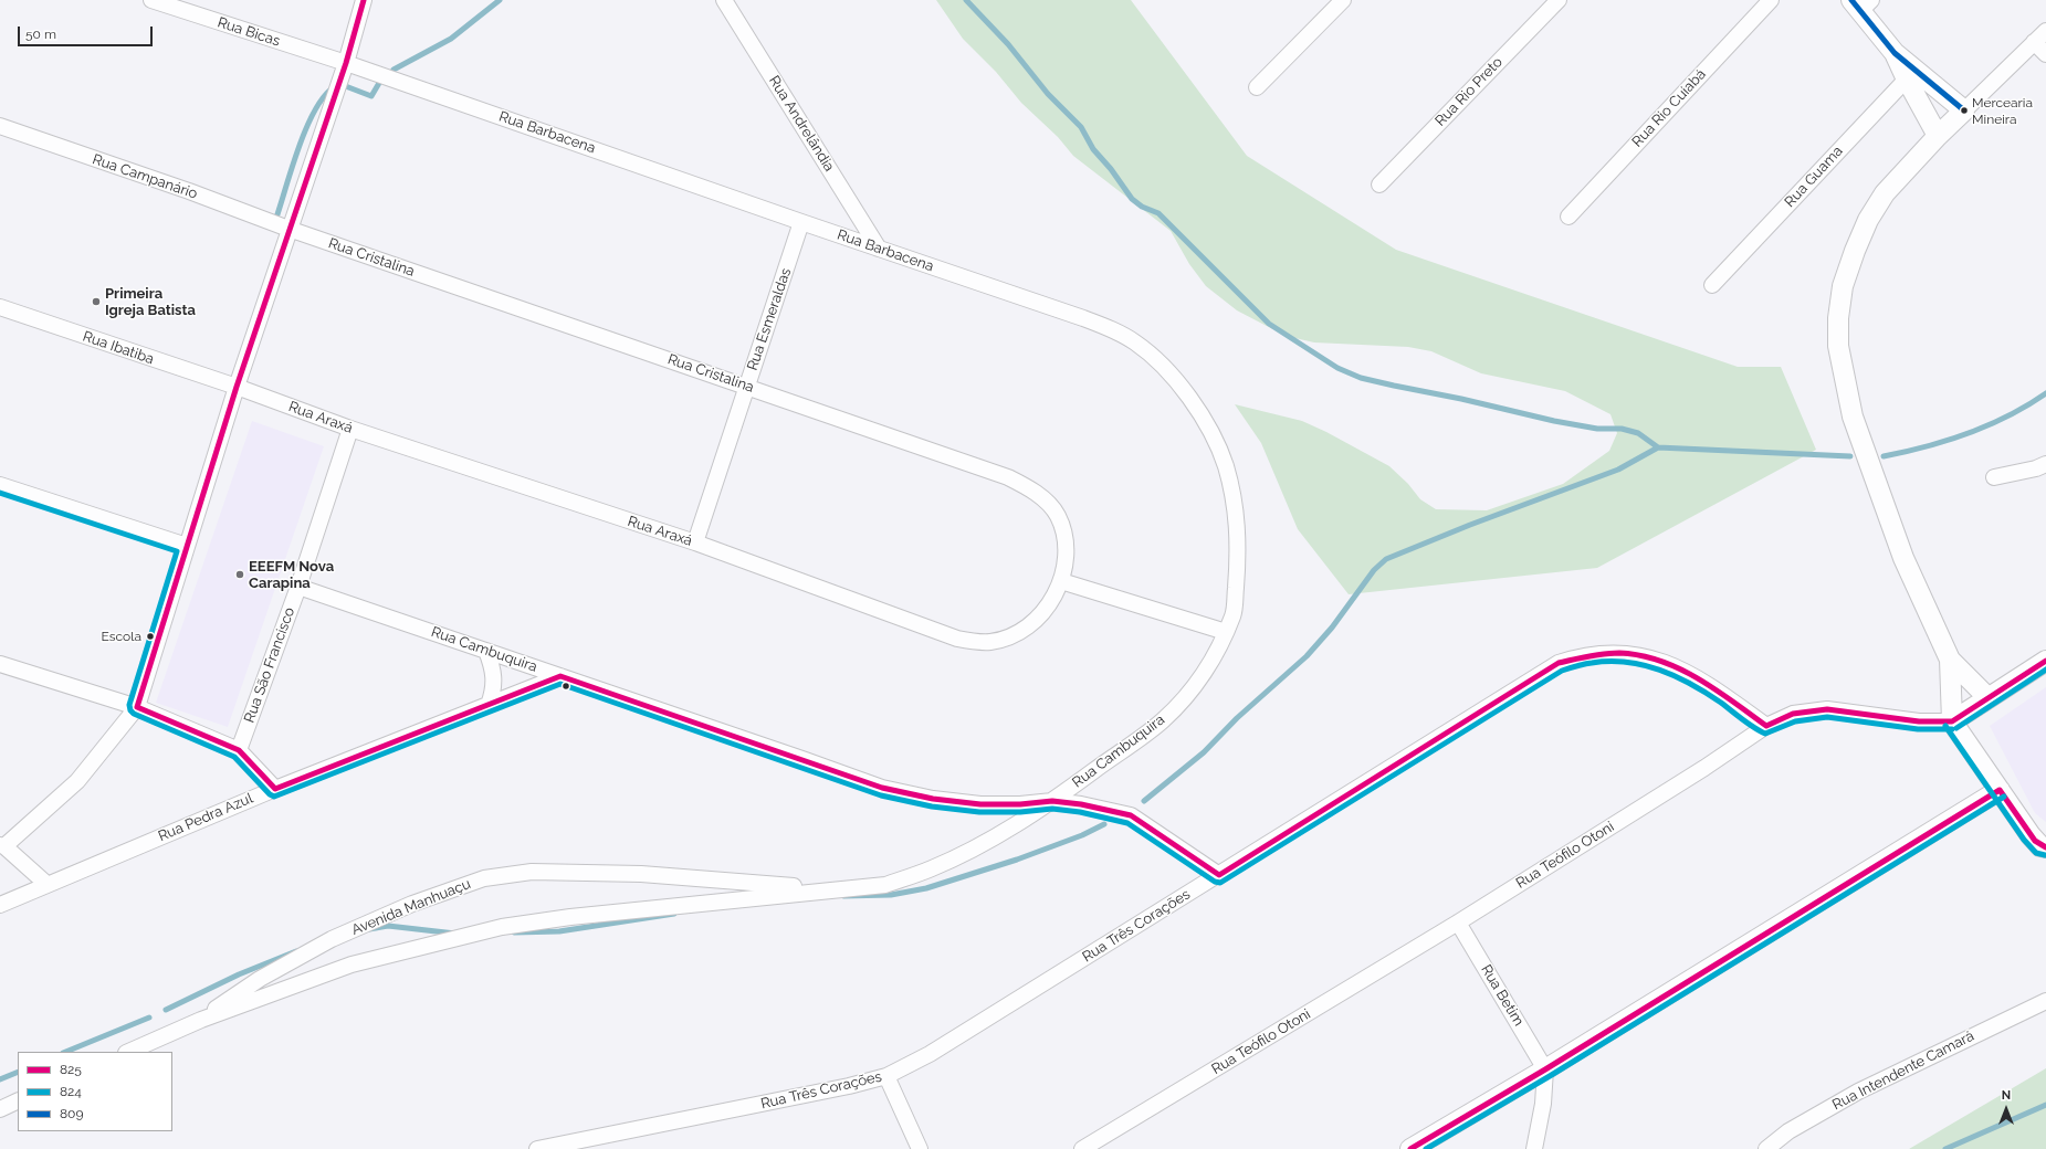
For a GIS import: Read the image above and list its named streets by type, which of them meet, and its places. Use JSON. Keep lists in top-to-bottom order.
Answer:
{
  "streets": {
    "street": [
      "Rua Bicas",
      "Rua Rio Preto",
      "Rua Rio Cuiabá",
      "Rua Andrelândia",
      "Rua Barbacena",
      "Rua Campanário",
      "Rua Guama",
      "Rua Cristalina",
      "Rua Esmeraldas",
      "Rua Ibatiba",
      "Rua Araxá",
      "Rua Cambuquira",
      "Rua São Francisco",
      "Rua Pedra Azul",
      "Rua Teófilo Otoni",
      "Avenida Manhuaçu",
      "Rua Três Corações",
      "Rua Betim",
      "Rua Intendente Camará"
    ]
  },
  "crossings": [
    ["Rua Bicas", "Rua Barbacena"],
    ["Rua Andrelândia", "Rua Barbacena"],
    ["Rua Barbacena", "Rua Esmeraldas"],
    ["Rua Barbacena", "Rua Cambuquira"],
    ["Rua Campanário", "Rua Cristalina"],
    ["Rua Cristalina", "Rua Esmeraldas"],
    ["Rua Cristalina", "Rua Araxá"],
    ["Rua Esmeraldas", "Rua Araxá"],
    ["Rua Ibatiba", "Rua Araxá"],
    ["Rua Araxá", "Rua São Francisco"],
    ["Rua Cambuquira", "Rua São Francisco"],
    ["Rua Cambuquira", "Rua Pedra Azul"],
    ["Rua Cambuquira", "Avenida Manhuaçu"],
    ["Rua Teófilo Otoni", "Rua Três Corações"],
    ["Rua Teófilo Otoni", "Rua Betim"]
  ],
  "places": [
    "Mercearia Mineira",
    "Primeira Igreja Batista",
    "EEEFM Nova Carapina",
    "Escola"
  ],
  "lines": ["transit line 825", "transit line 809", "transit line 824"],
  "legend": ["825", "824", "809"],
  "scale_bar": "50 m",
  "north": "top"
}
